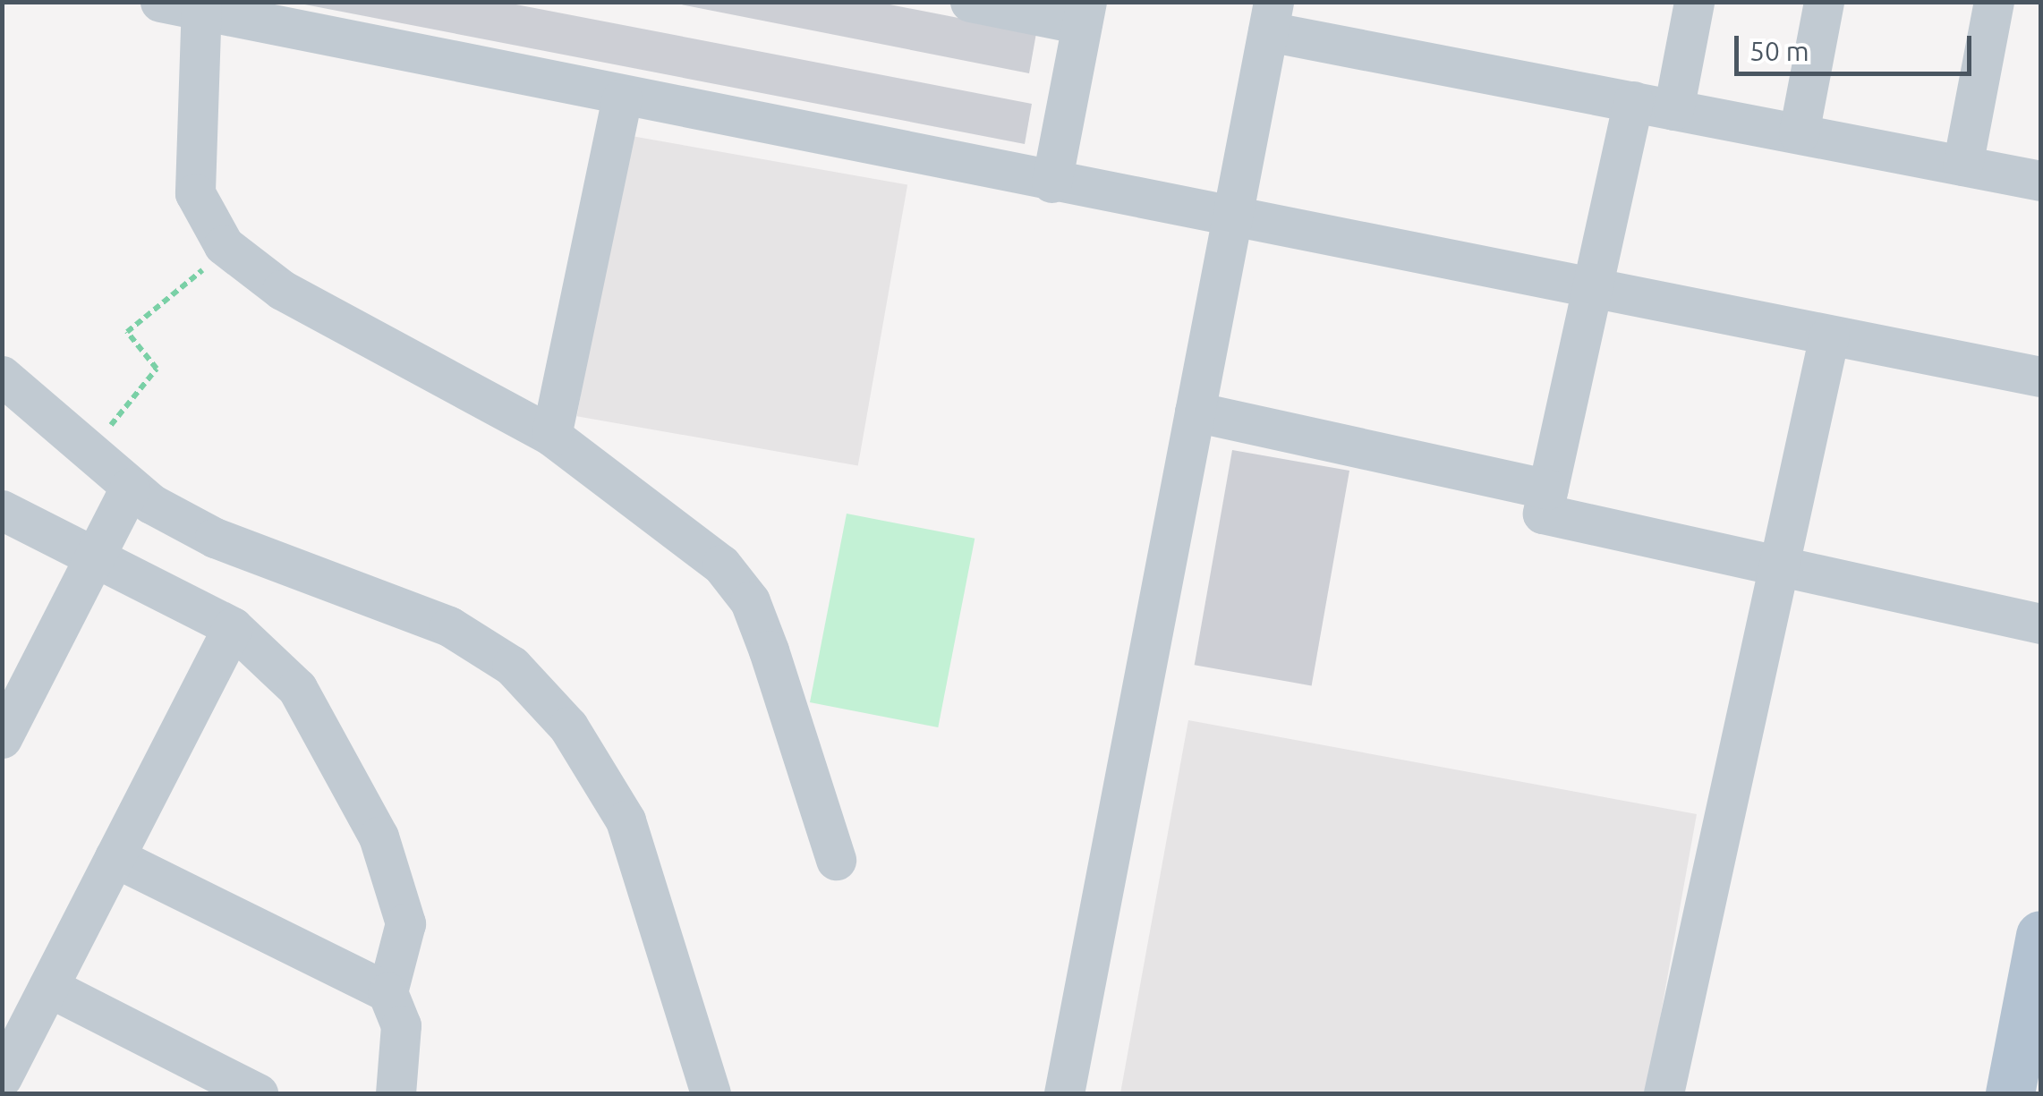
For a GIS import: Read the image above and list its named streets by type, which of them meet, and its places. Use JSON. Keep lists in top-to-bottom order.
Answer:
{
  "scale_bar": "50 m"
}
